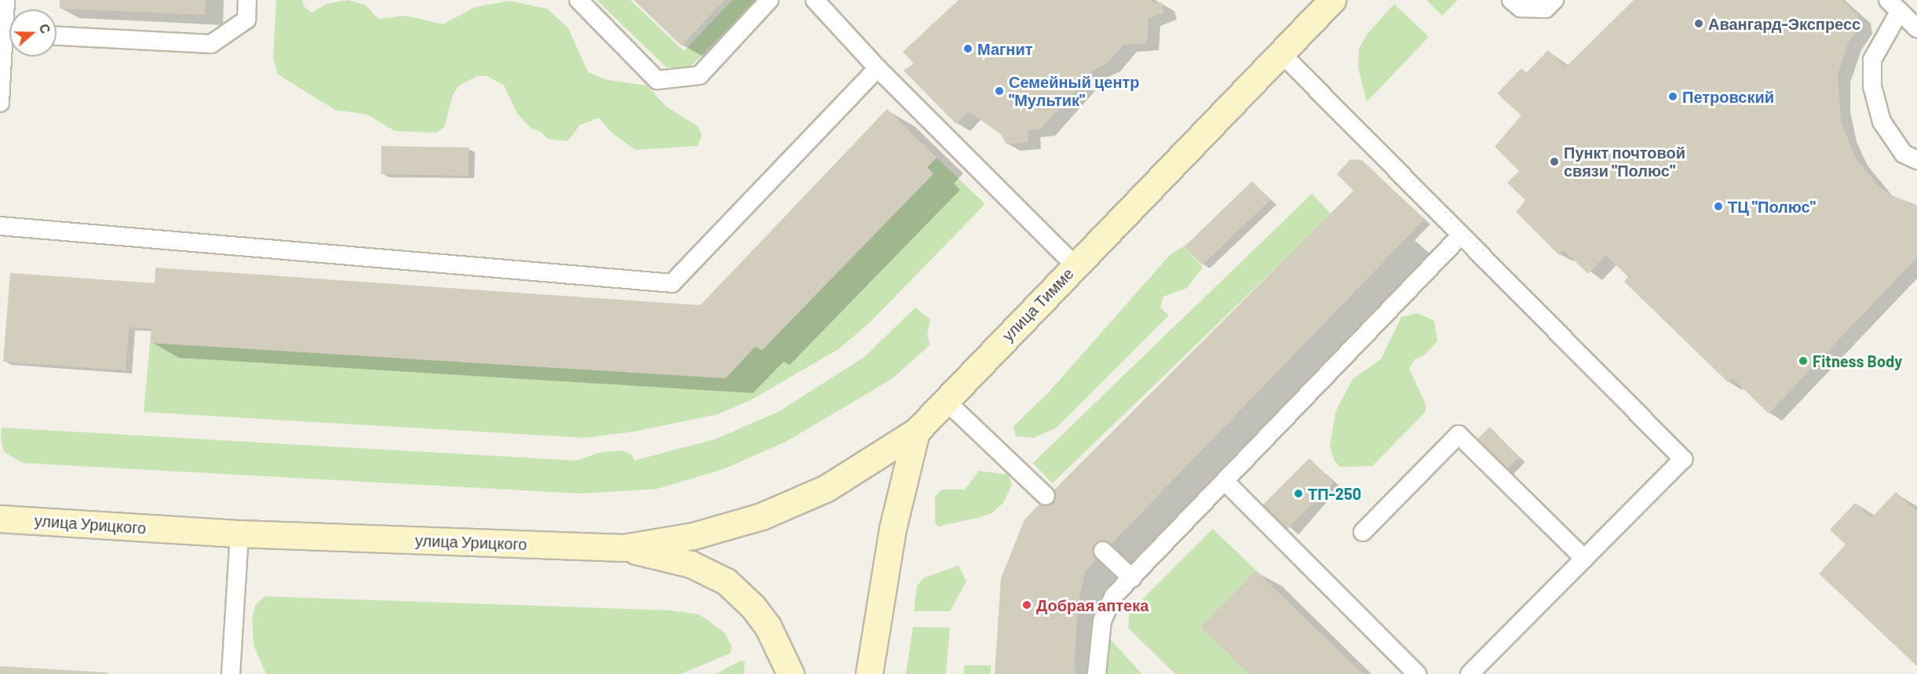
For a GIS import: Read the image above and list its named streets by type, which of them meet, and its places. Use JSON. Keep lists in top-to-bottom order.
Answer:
{
  "streets": {
    "main road": ["улица Тимме", "улица Урицкого"]
  },
  "crossings": [
    ["улица Тимме", "улица Урицкого"]
  ],
  "places": [
    "Авангард-Экспресс",
    "Магнит",
    "Семейный центр \"Мультик\"",
    "Петровский",
    "Пункт почтовой связи \"Полюс\"",
    "ТЦ \"Полюс\"",
    "Fitness Body",
    "ТП-250",
    "Добрая аптека"
  ],
  "north": "right"
}
